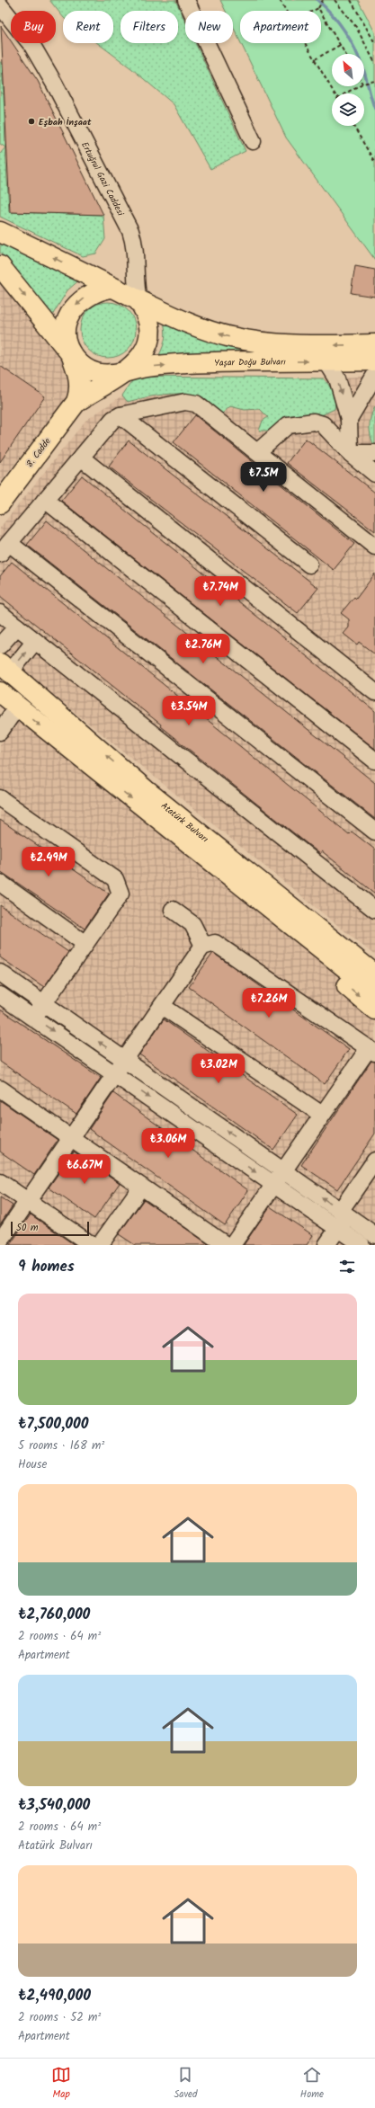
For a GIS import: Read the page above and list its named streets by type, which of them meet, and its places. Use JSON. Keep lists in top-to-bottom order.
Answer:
{
  "streets": {
    "main road": ["Yaşar Doğu Bulvarı", "8. Cadde", "Atatürk Bulvarı"],
    "street": ["Ertuğrul Gazi Caddesi"]
  },
  "crossings": [
    ["Ertuğrul Gazi Caddesi", "Yaşar Doğu Bulvarı"],
    ["Yaşar Doğu Bulvarı", "8. Cadde"]
  ],
  "places": ["Eşbah İnşaat"],
  "scale_bar": "50 m",
  "north": "top left",
  "page": {
    "chip": [
      "Buy",
      "Rent",
      "Filters",
      "New",
      "Apartment"
    ],
    "price": [
      "₺7.5M",
      "₺7.74M",
      "₺2.76M",
      "₺3.54M",
      "₺2.49M",
      "₺7.26M",
      "₺3.02M",
      "₺3.06M",
      "₺6.67M"
    ],
    "scale": "50 m",
    "heading": "9 homes",
    "list": [
      {
        "name": "₺7,500,000",
        "note": "5 rooms · 168 m² · House"
      },
      {
        "name": "₺2,760,000",
        "note": "2 rooms · 64 m² · Apartment"
      },
      {
        "name": "₺3,540,000",
        "note": "2 rooms · 64 m² · Atatürk Bulvarı"
      },
      {
        "name": "₺2,490,000",
        "note": "2 rooms · 52 m² · Apartment"
      }
    ],
    "tabs": ["Map", "Saved", "Home"]
  }
}
